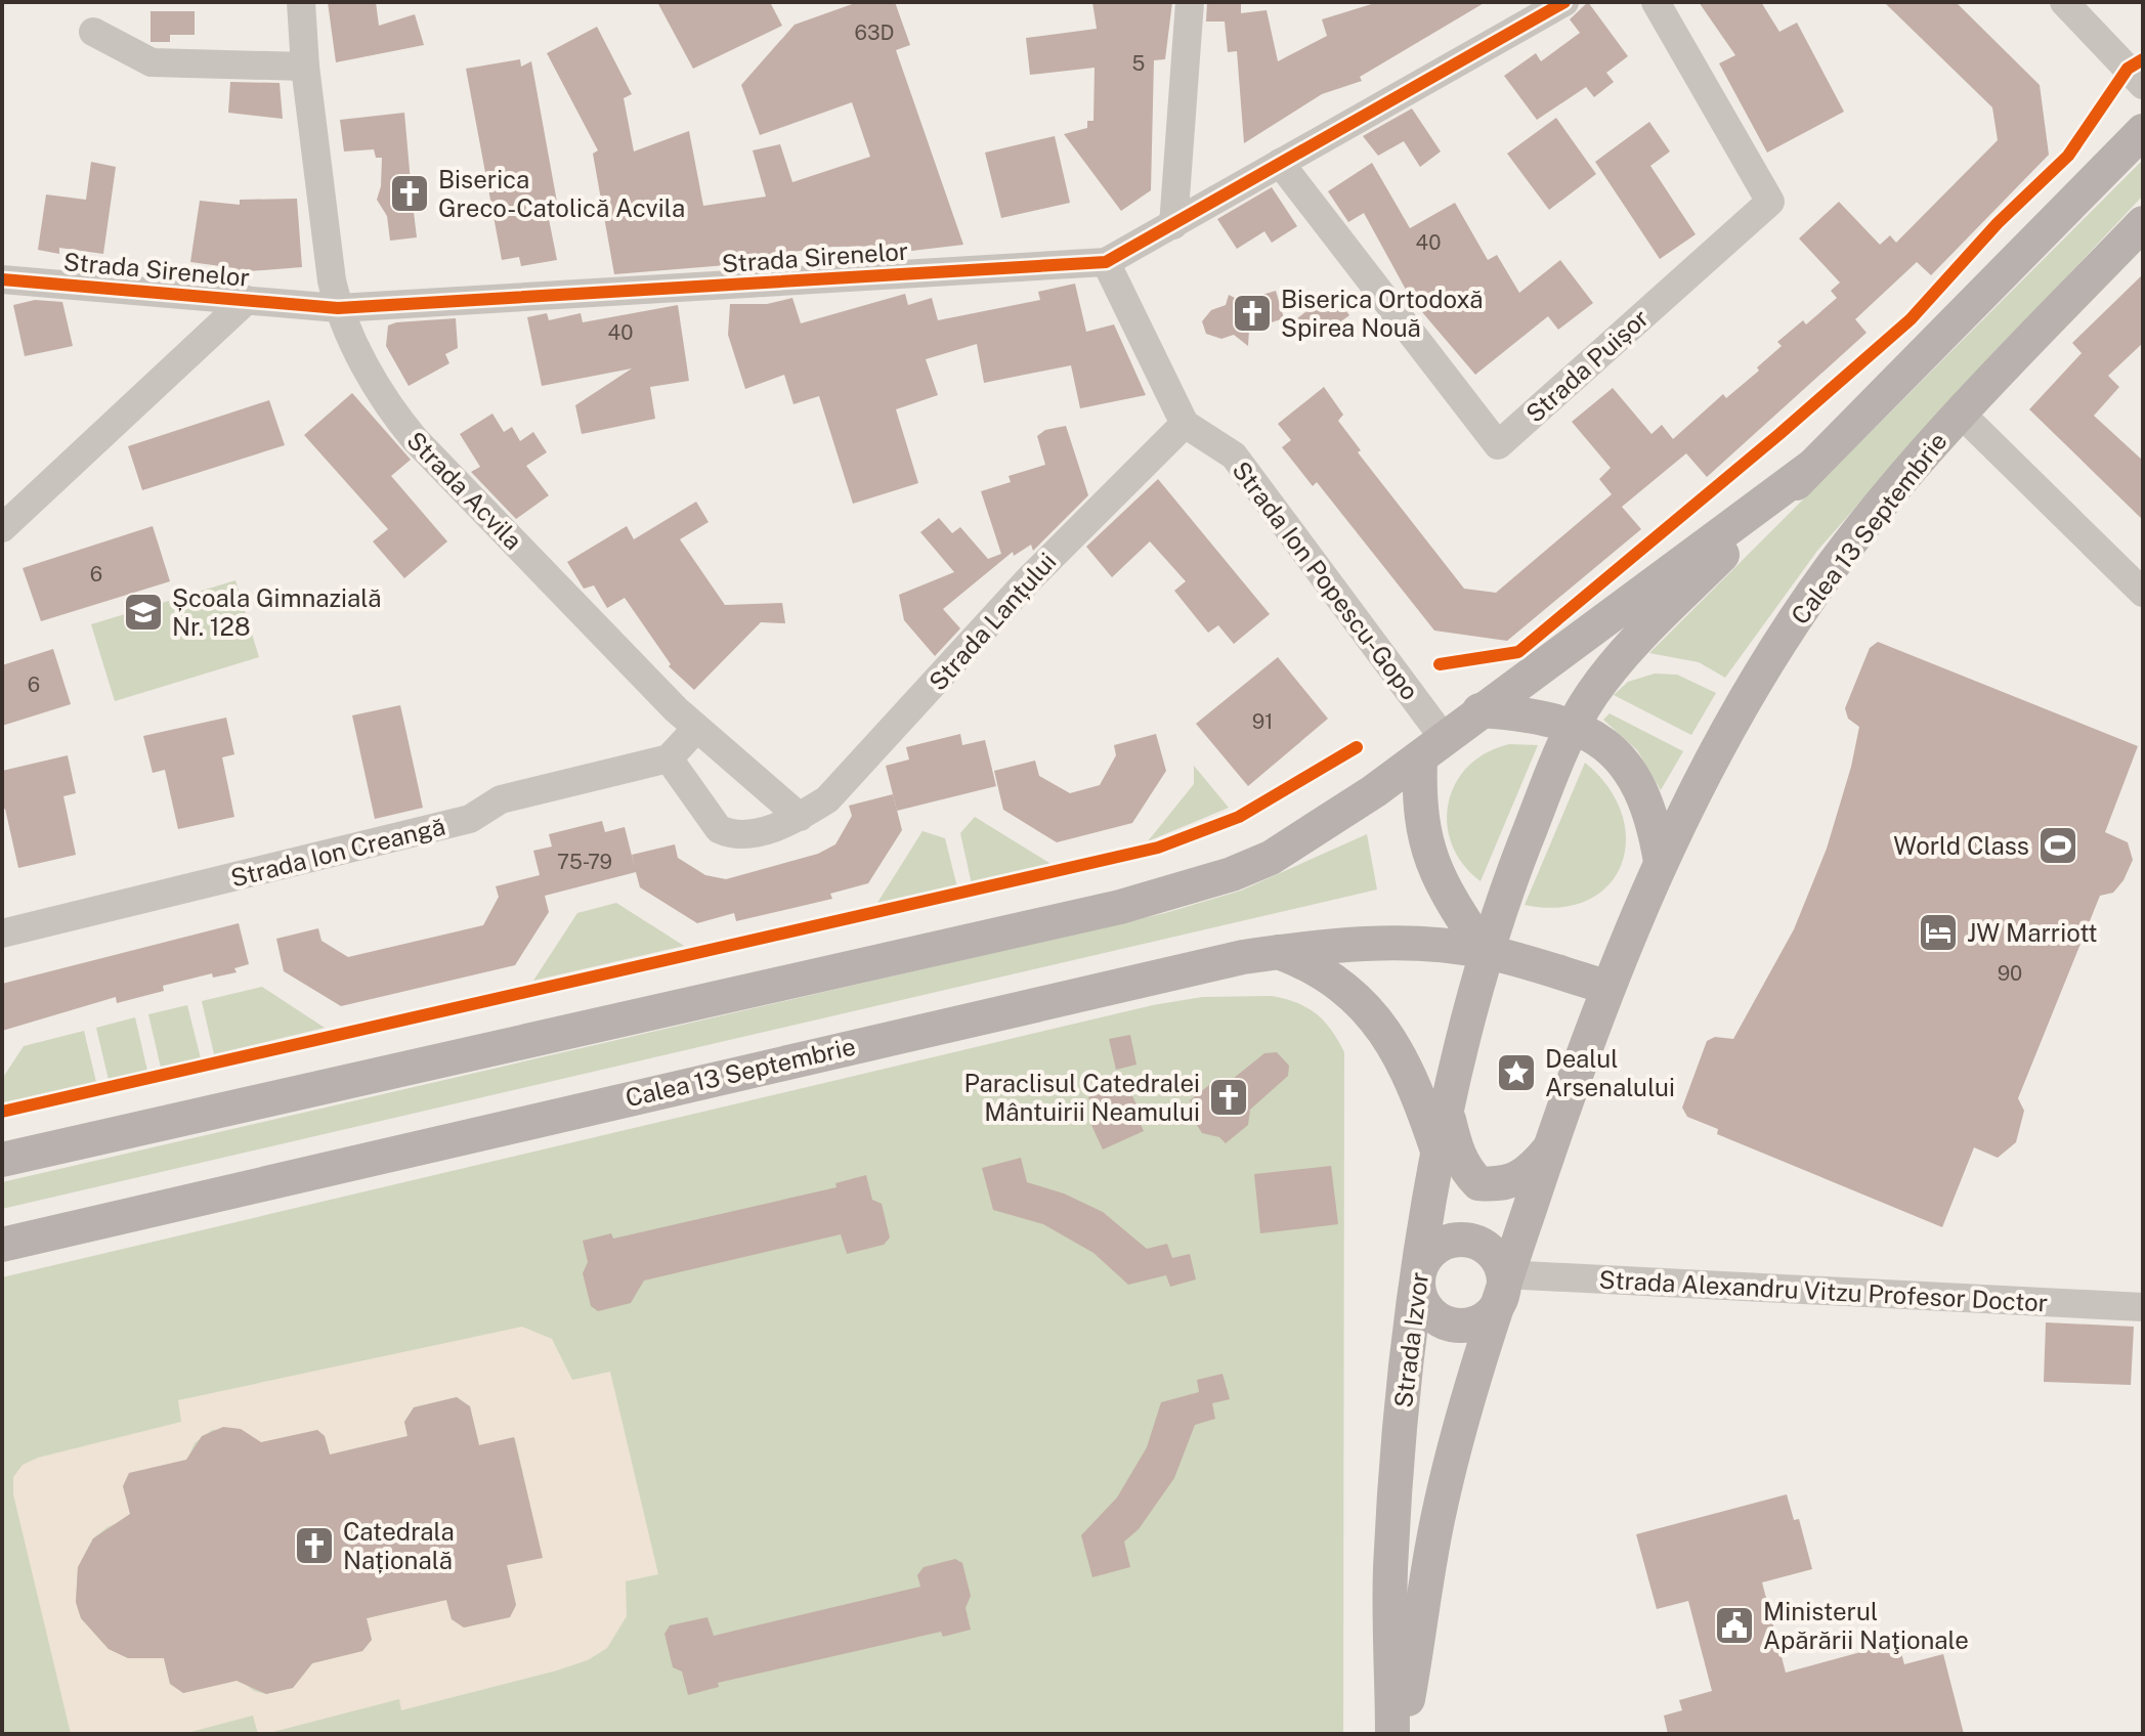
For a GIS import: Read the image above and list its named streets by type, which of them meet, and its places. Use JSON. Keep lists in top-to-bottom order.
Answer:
{
  "streets": {
    "main road": ["Calea 13 Septembrie", "Strada Izvor"],
    "street": [
      "Strada Sirenelor",
      "Strada Puișor",
      "Strada Acvila",
      "Strada Ion Popescu-Gopo",
      "Strada Lanțului",
      "Strada Ion Creangă",
      "Strada Alexandru Vitzu Profesor Doctor"
    ]
  },
  "crossings": [
    ["Strada Sirenelor", "Strada Puișor"],
    ["Strada Sirenelor", "Strada Acvila"],
    ["Strada Acvila", "Strada Lanțului"],
    ["Calea 13 Septembrie", "Strada Izvor"],
    ["Strada Ion Popescu-Gopo", "Strada Lanțului"],
    ["Strada Alexandru Vitzu Profesor Doctor", "Strada Izvor"]
  ],
  "places": {
    "church": [
      "Biserica Greco-Catolică Acvila",
      "Biserica Ortodoxă Spirea Nouă",
      "Paraclisul Catedralei Mântuirii Neamului",
      "Catedrala Națională"
    ],
    "school or university": ["Școala Gimnazială Nr. 128"],
    "sports": ["World Class"],
    "hotel": ["JW Marriott"],
    "place": ["Dealul Arsenalului"],
    "public building": ["Ministerul Apărării Naţionale"]
  },
  "house_numbers": [
    "63D",
    "5",
    "40",
    "40",
    "6",
    "6",
    "91",
    "75-79",
    "90"
  ]
}
